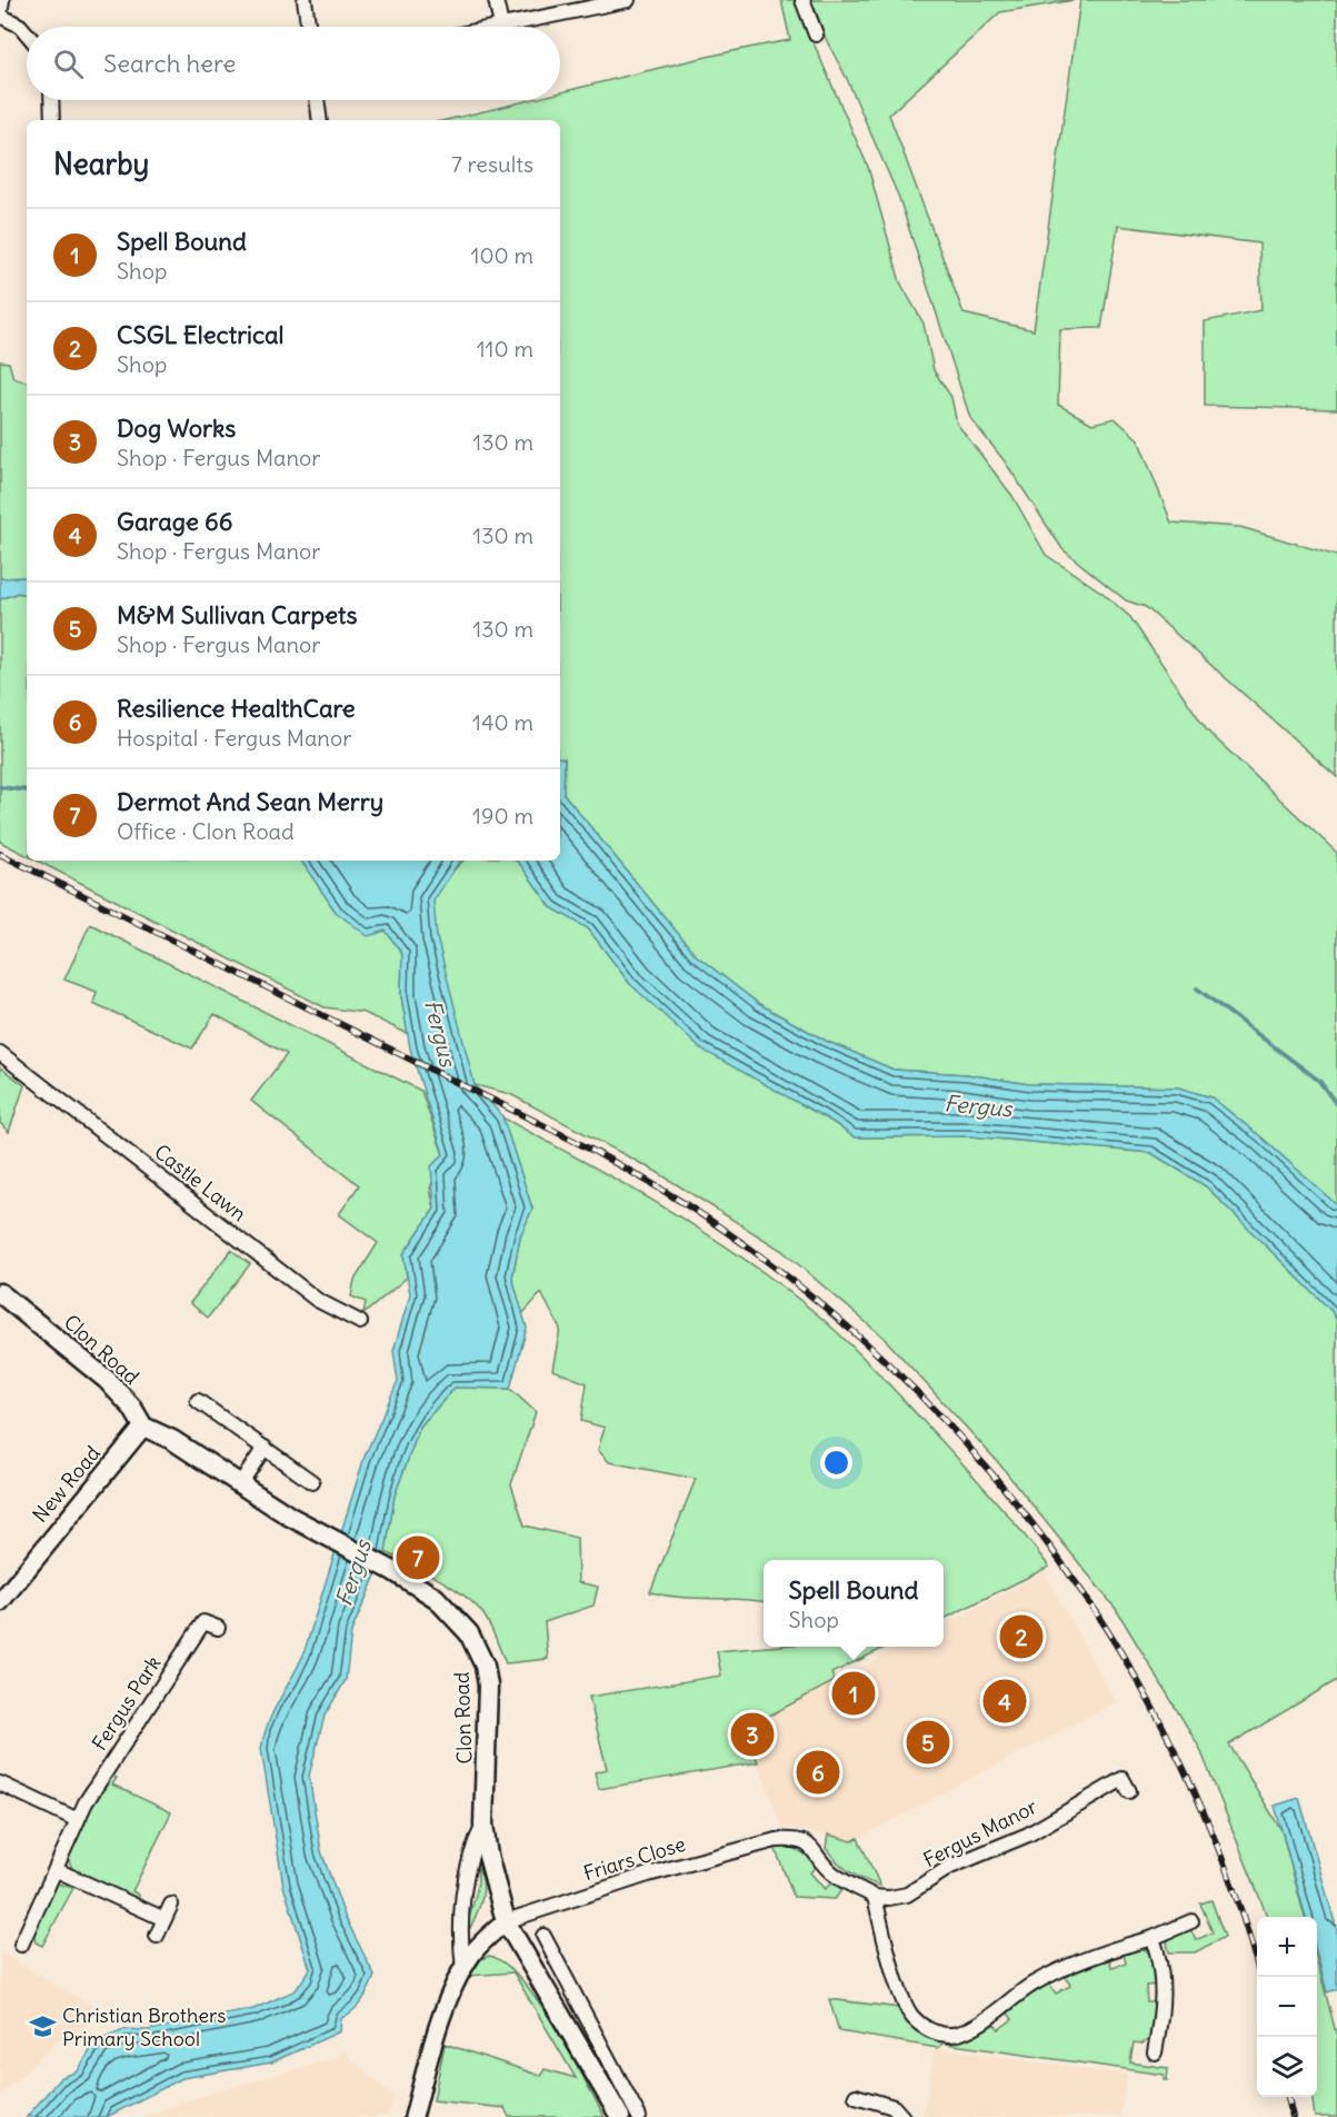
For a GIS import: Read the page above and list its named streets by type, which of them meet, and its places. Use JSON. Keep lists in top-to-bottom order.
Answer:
{
  "streets": {
    "main road": ["Clon Road"],
    "street": [
      "Castle Lawn",
      "New Road",
      "Fergus Park",
      "Fergus Manor",
      "Friars Close"
    ]
  },
  "crossings": [
    ["Clon Road", "New Road"],
    ["Clon Road", "Friars Close"],
    ["Fergus Manor", "Friars Close"]
  ],
  "water": ["Fergus"],
  "places": {
    "school or university": ["Christian Brothers Primary School"]
  },
  "page": {
    "search": "Search here",
    "heading": ["Nearby", "7 results"],
    "list": [
      {
        "mark": "1",
        "name": "Spell Bound",
        "note": "Shop",
        "value": "100 m"
      },
      {
        "mark": "2",
        "name": "CSGL Electrical",
        "note": "Shop",
        "value": "110 m"
      },
      {
        "mark": "3",
        "name": "Dog Works",
        "note": "Shop · Fergus Manor",
        "value": "130 m"
      },
      {
        "mark": "4",
        "name": "Garage 66",
        "note": "Shop · Fergus Manor",
        "value": "130 m"
      },
      {
        "mark": "5",
        "name": "M&M Sullivan Carpets",
        "note": "Shop · Fergus Manor",
        "value": "130 m"
      },
      {
        "mark": "6",
        "name": "Resilience HealthCare",
        "note": "Hospital · Fergus Manor",
        "value": "140 m"
      },
      {
        "mark": "7",
        "name": "Dermot And Sean Merry",
        "note": "Office · Clon Road",
        "value": "190 m"
      }
    ],
    "pins": [
      "7",
      "2",
      "1",
      "4",
      "3",
      "5",
      "6"
    ],
    "popup": ["Spell Bound", "Shop"],
    "map_buttons": ["+", "−"]
  }
}
